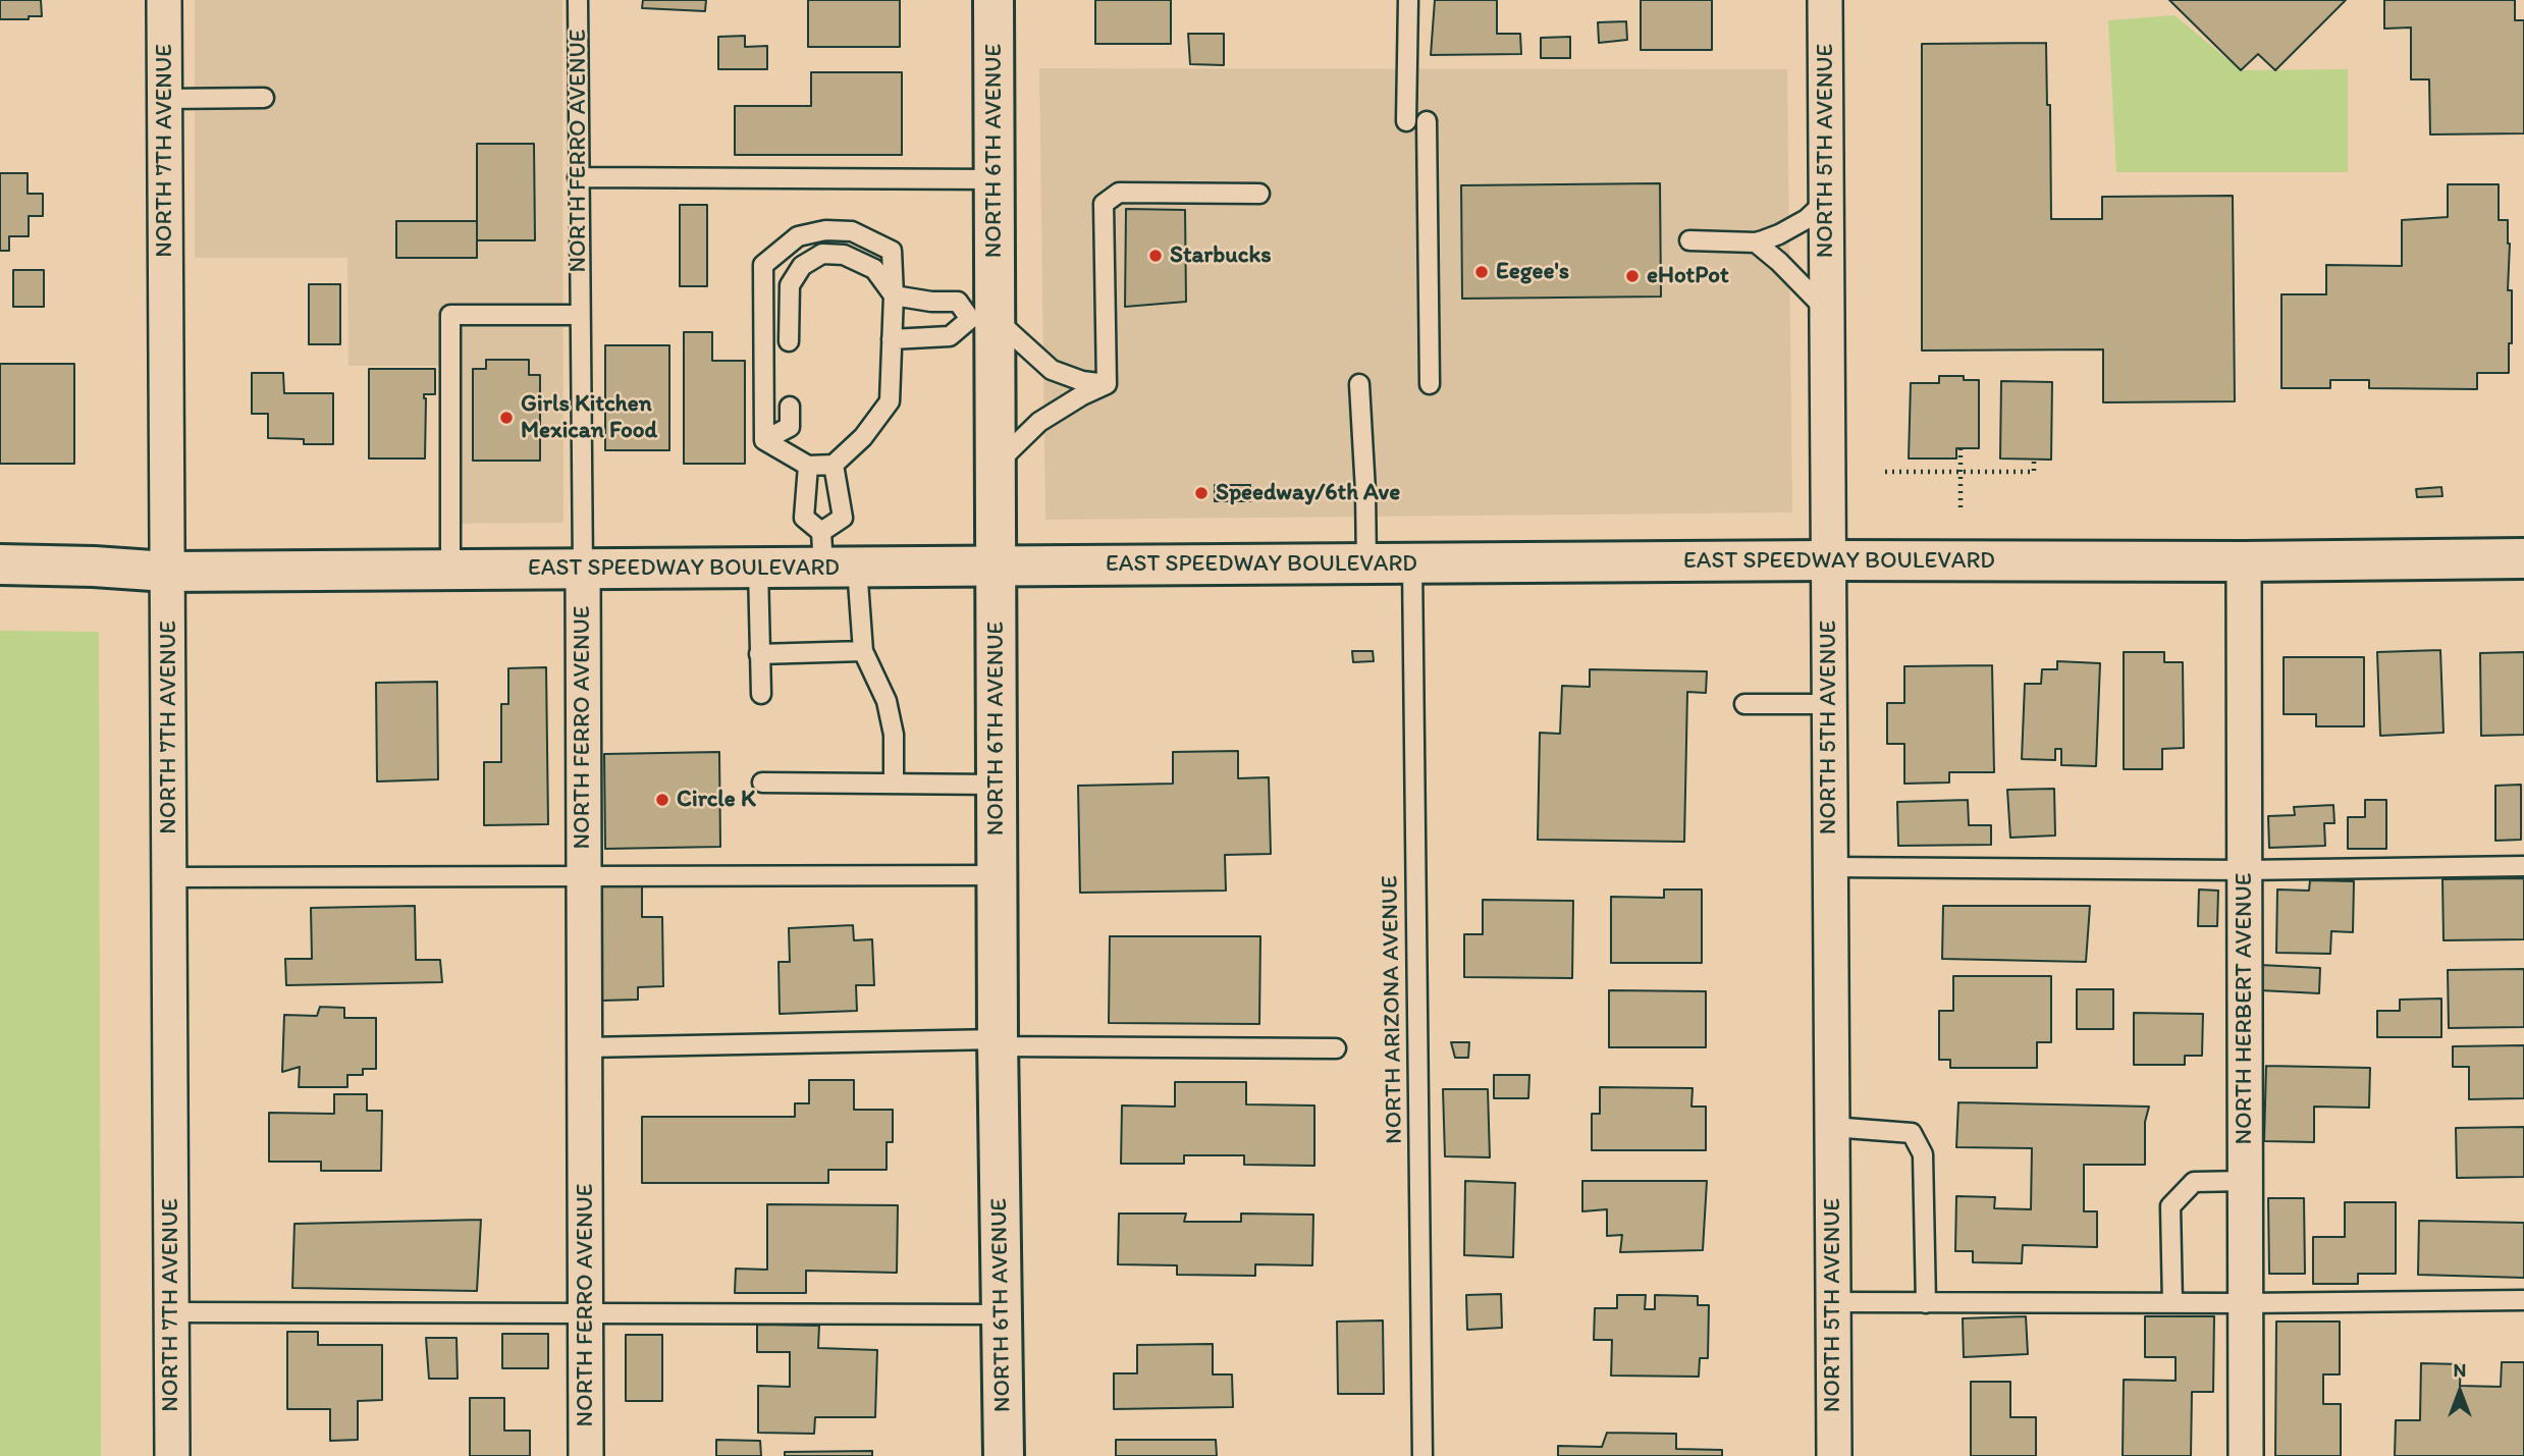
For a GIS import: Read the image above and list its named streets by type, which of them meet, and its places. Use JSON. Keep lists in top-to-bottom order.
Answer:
{
  "streets": {
    "main road": ["NORTH 6TH AVENUE", "EAST SPEEDWAY BOULEVARD"],
    "street": [
      "NORTH 7TH AVENUE",
      "NORTH FERRO AVENUE",
      "NORTH 5TH AVENUE",
      "NORTH HERBERT AVENUE"
    ],
    "lane": ["NORTH ARIZONA AVENUE"]
  },
  "crossings": [
    ["NORTH 7TH AVENUE", "EAST SPEEDWAY BOULEVARD"],
    ["NORTH FERRO AVENUE", "EAST SPEEDWAY BOULEVARD"],
    ["NORTH 6TH AVENUE", "EAST SPEEDWAY BOULEVARD"],
    ["NORTH 5TH AVENUE", "EAST SPEEDWAY BOULEVARD"],
    ["EAST SPEEDWAY BOULEVARD", "NORTH HERBERT AVENUE"],
    ["EAST SPEEDWAY BOULEVARD", "NORTH ARIZONA AVENUE"]
  ],
  "places": [
    "Starbucks",
    "Eegee's",
    "eHotPot",
    "Girls Kitchen Mexican Food",
    "Speedway/6th Ave",
    "Circle K"
  ],
  "north": "top"
}
